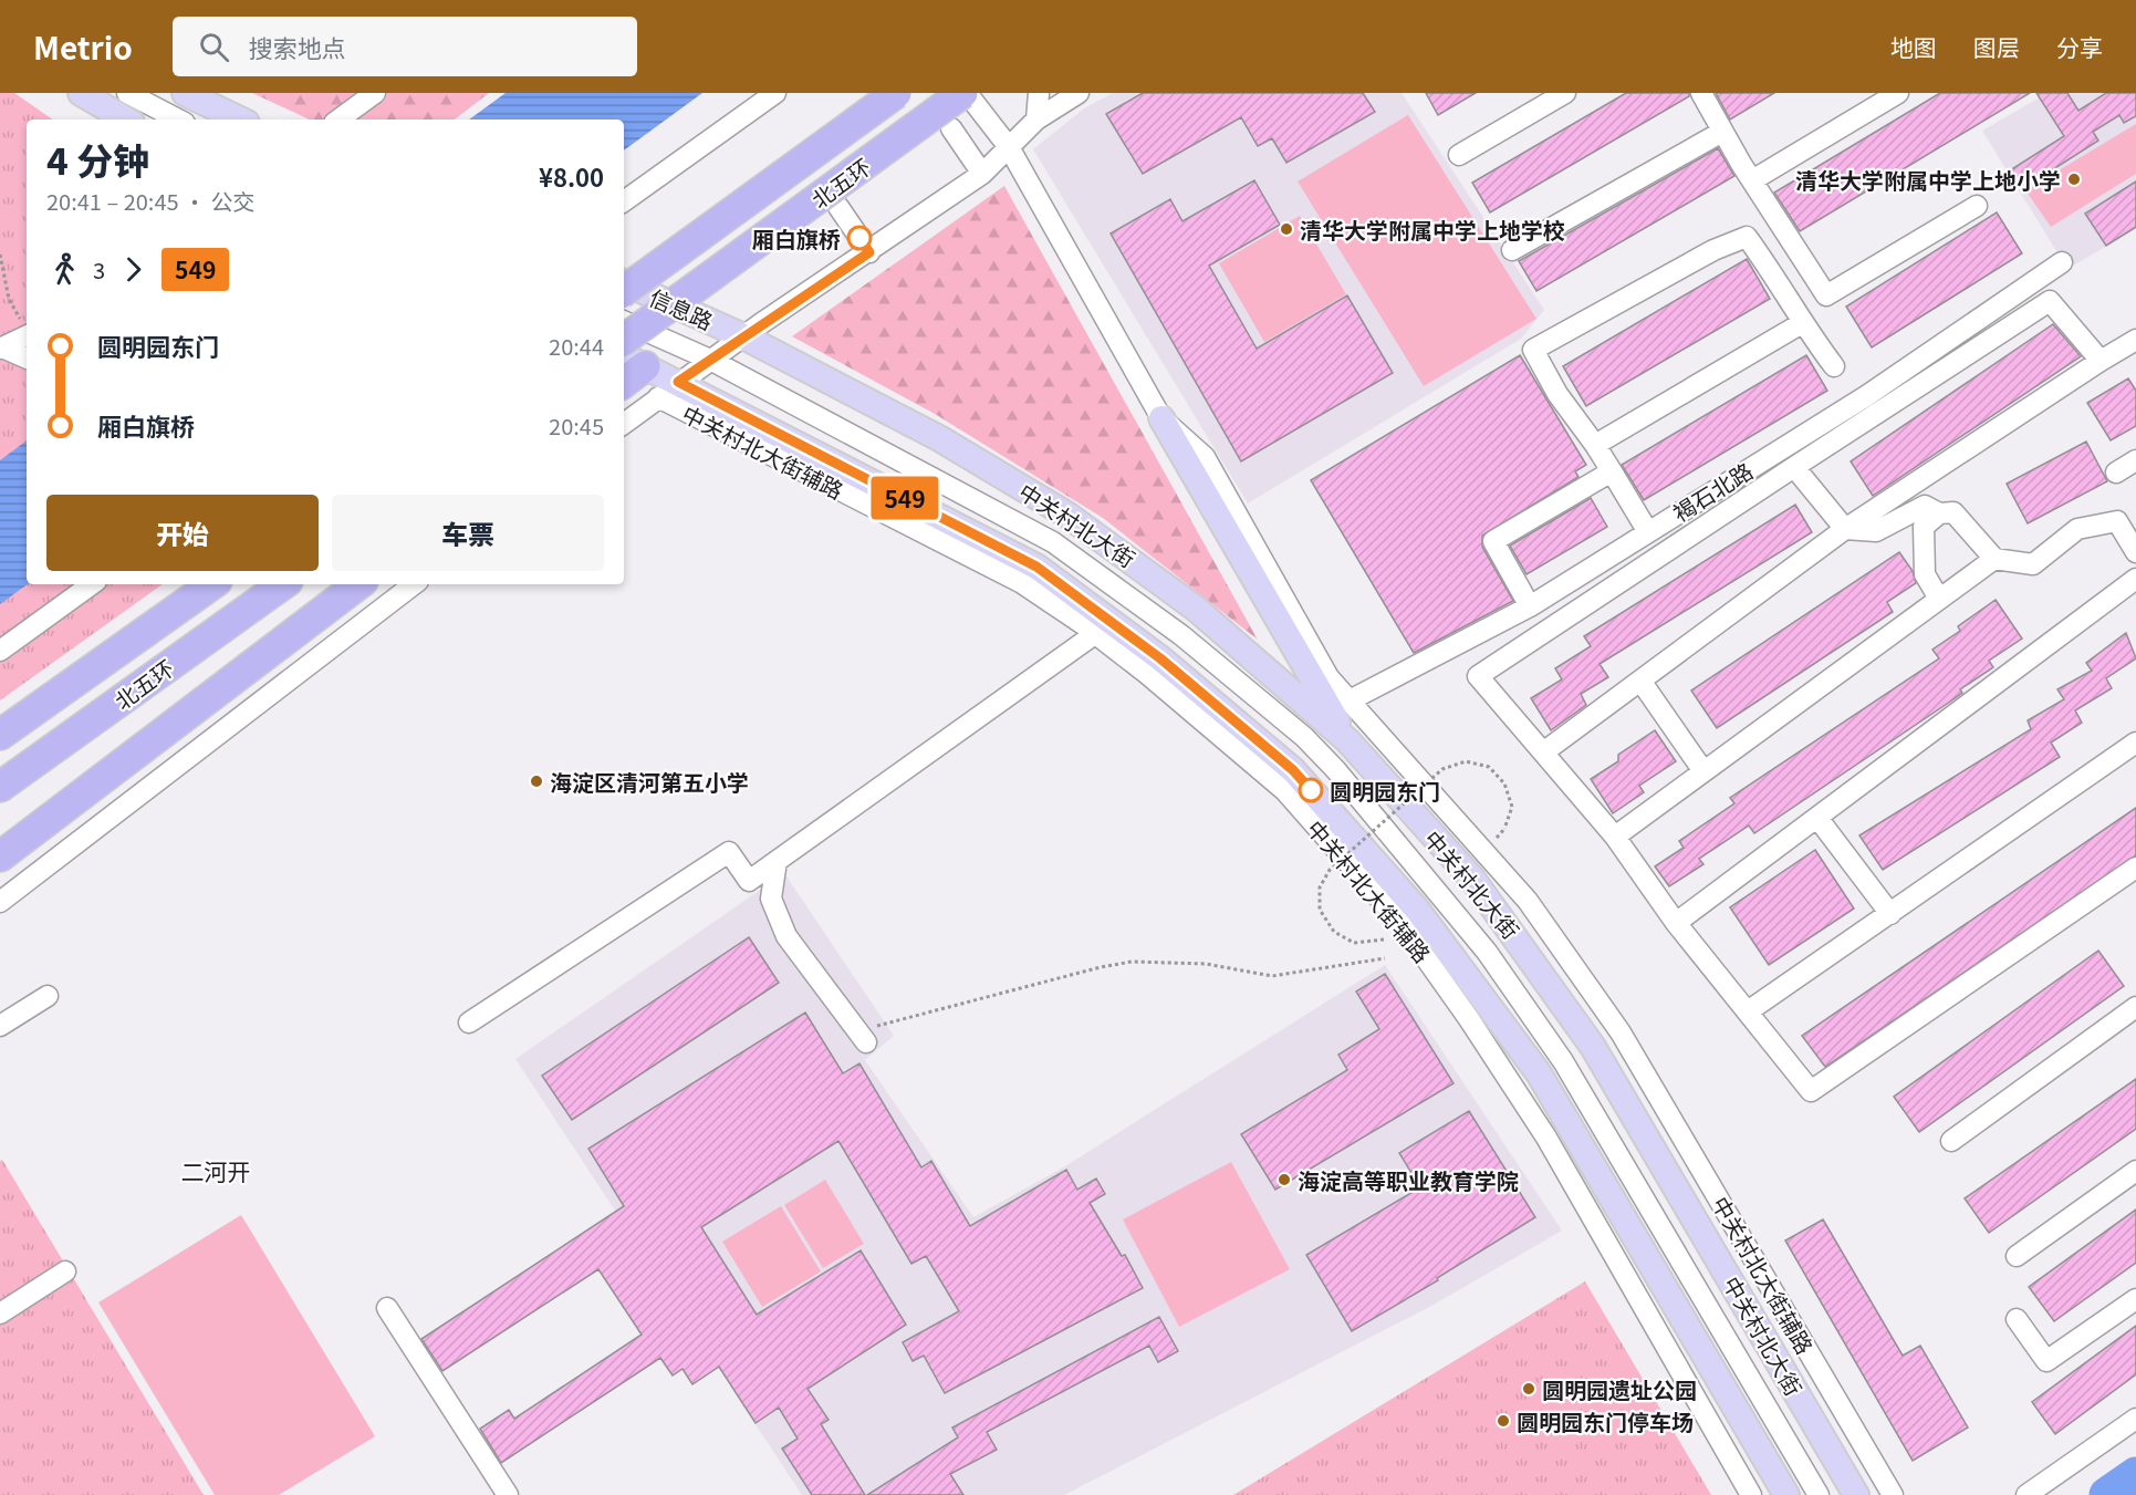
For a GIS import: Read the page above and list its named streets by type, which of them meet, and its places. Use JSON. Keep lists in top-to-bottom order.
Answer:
{
  "streets": {
    "highway": ["北五环"],
    "main road": ["信息路", "中关村北大街"],
    "street": ["中关村北大街辅路", "褐石北路"]
  },
  "crossings": [
    ["北五环", "中关村北大街辅路"],
    ["信息路", "中关村北大街"],
    ["中关村北大街辅路", "褐石北路"]
  ],
  "districts": ["二河开"],
  "places": [
    "清华大学附属中学上地小学",
    "清华大学附属中学上地学校",
    "厢白旗桥",
    "海淀区清河第五小学",
    "圆明园东门",
    "海淀高等职业教育学院",
    "圆明园遗址公园",
    "圆明园东门停车场"
  ],
  "lines": ["bus line 549"],
  "page": {
    "header": "Metrio",
    "search": "搜索地点",
    "nav": ["地图", "图层", "分享"],
    "on_map": "549",
    "heading": ["4 分钟", "20:41 – 20:45 · 公交", "¥8.00"],
    "legs": ["3", "549"],
    "list": [
      {
        "name": "圆明园东门",
        "value": "20:44"
      },
      {
        "name": "厢白旗桥",
        "value": "20:45"
      }
    ],
    "buttons": ["开始", "车票"]
  }
}
